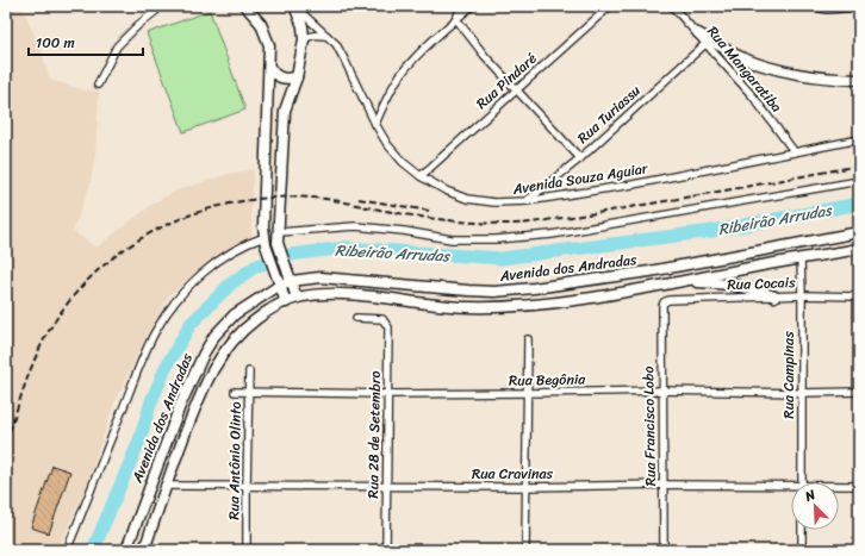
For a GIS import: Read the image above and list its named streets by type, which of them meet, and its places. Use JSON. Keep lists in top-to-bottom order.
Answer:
{
  "streets": {
    "main road": ["Avenida dos Andradas"],
    "street": [
      "Rua Mangaratiba",
      "Rua Pindaré",
      "Rua Turiassu",
      "Avenida Souza Aguiar",
      "Rua Cocais",
      "Rua Campinas",
      "Rua Begônia",
      "Rua Francisco Lobo",
      "Rua 28 de Setembro",
      "Rua Antônio Olinto",
      "Rua Cravinas"
    ]
  },
  "crossings": [
    ["Rua Mangaratiba", "Rua Turiassu"],
    ["Rua Mangaratiba", "Avenida Souza Aguiar"],
    ["Rua Pindaré", "Avenida Souza Aguiar"],
    ["Rua Turiassu", "Avenida Souza Aguiar"],
    ["Avenida dos Andradas", "Rua Campinas"],
    ["Avenida dos Andradas", "Rua Cravinas"],
    ["Rua Cocais", "Rua Campinas"],
    ["Rua Cocais", "Rua Francisco Lobo"],
    ["Rua Campinas", "Rua Begônia"],
    ["Rua Begônia", "Rua Francisco Lobo"],
    ["Rua Begônia", "Rua 28 de Setembro"],
    ["Rua Begônia", "Rua Antônio Olinto"],
    ["Rua Francisco Lobo", "Rua Cravinas"],
    ["Rua 28 de Setembro", "Rua Cravinas"],
    ["Rua Antônio Olinto", "Rua Cravinas"]
  ],
  "water": ["Ribeirão Arrudas"],
  "scale_bar": "100 m",
  "north": "top left"
}
